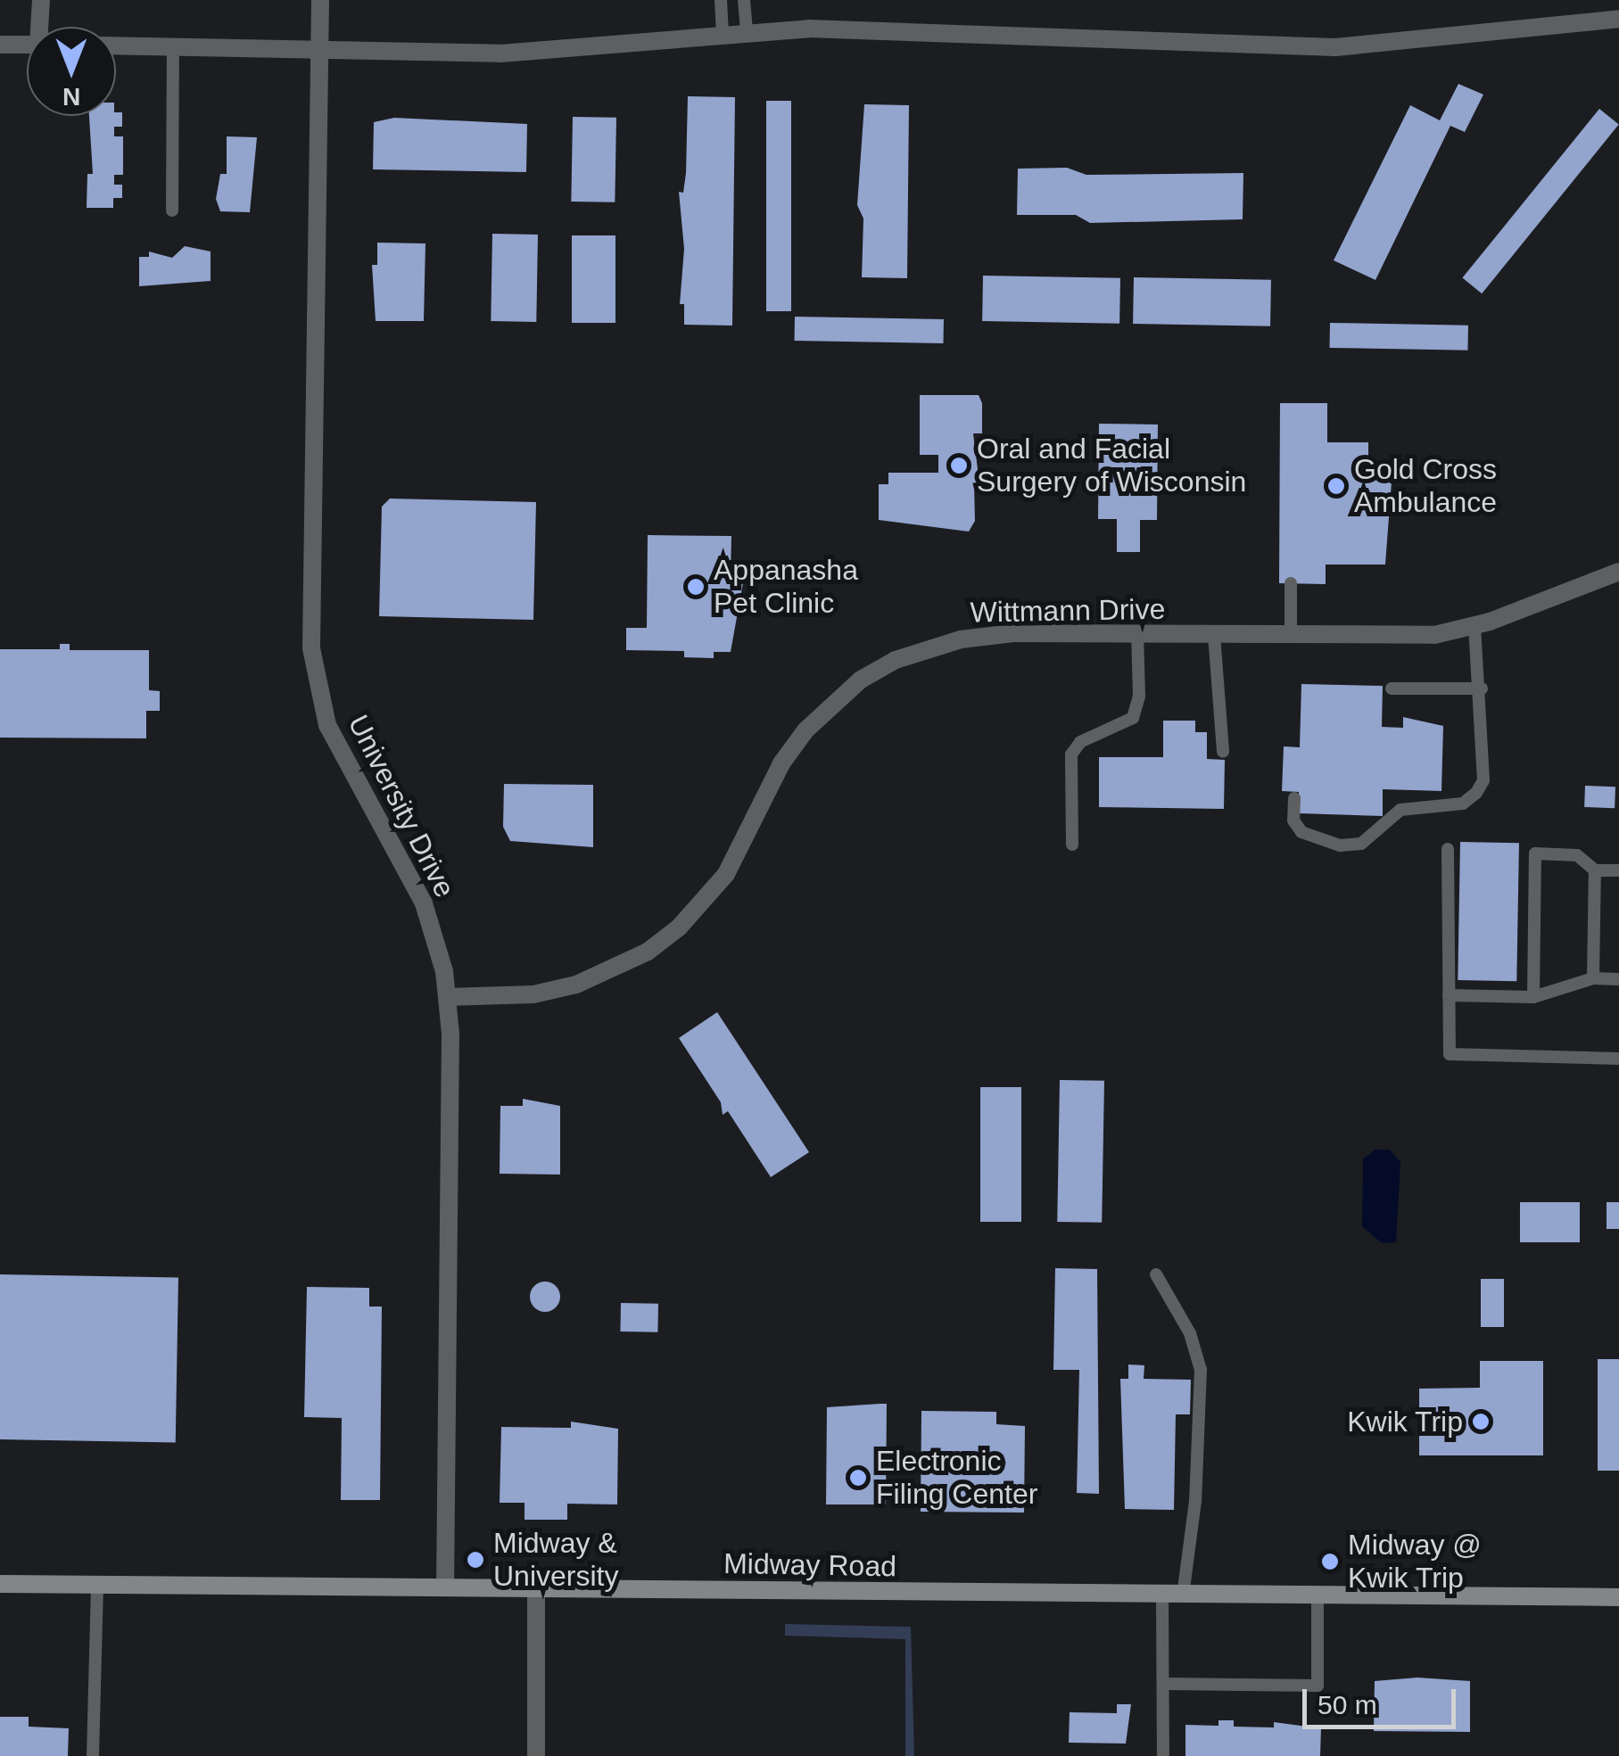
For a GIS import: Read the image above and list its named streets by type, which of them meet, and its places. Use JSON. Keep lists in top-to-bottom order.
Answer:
{
  "streets": {
    "main road": ["Midway Road"],
    "street": ["Wittmann Drive", "University Drive"]
  },
  "crossings": [
    ["Wittmann Drive", "University Drive"],
    ["University Drive", "Midway Road"]
  ],
  "places": [
    "Oral and Facial Surgery of Wisconsin",
    "Gold Cross Ambulance",
    "Appanasha Pet Clinic",
    "Kwik Trip",
    "Electronic Filing Center",
    "Midway & University",
    "Midway @ Kwik Trip"
  ],
  "scale_bar": "50 m",
  "north": "bottom"
}
